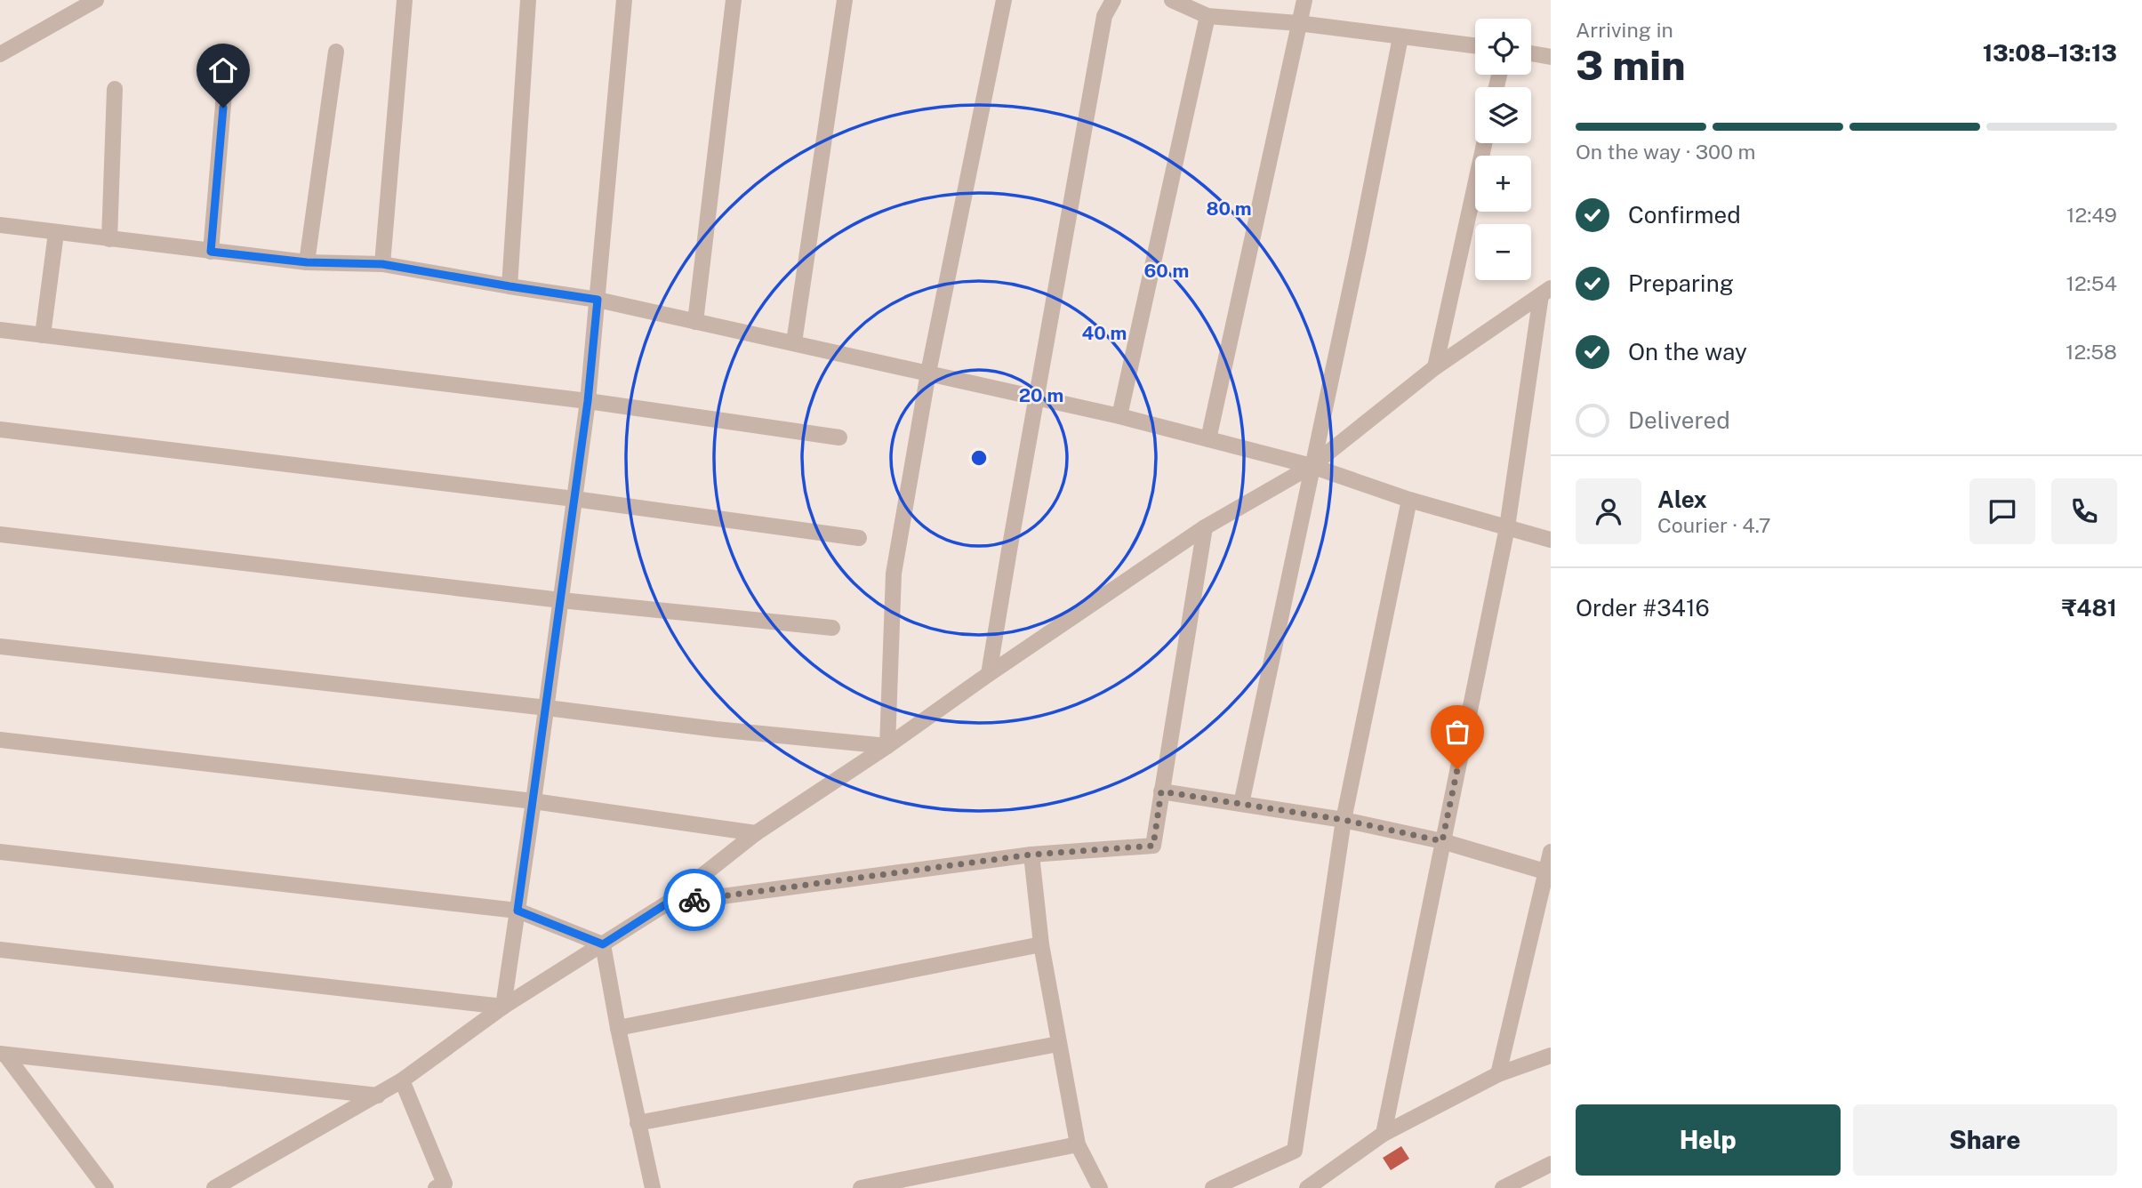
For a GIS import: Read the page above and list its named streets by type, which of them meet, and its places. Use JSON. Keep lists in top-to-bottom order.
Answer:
{
  "page": {
    "heading": ["3 min", "Arriving in", "13:08–13:13"],
    "panel": [
      "Alex",
      "Courier · 4.7",
      "Order #3416",
      "₹481"
    ],
    "map_buttons": ["+", "−"],
    "bar": "On the way · 300 m",
    "list": [
      ["Confirmed", "12:49"],
      ["Preparing", "12:54"],
      ["On the way", "12:58"],
      "Delivered"
    ],
    "buttons": ["Help", "Share"]
  },
  "rings": [
    "80 m",
    "60 m",
    "40 m",
    "20 m"
  ]
}
